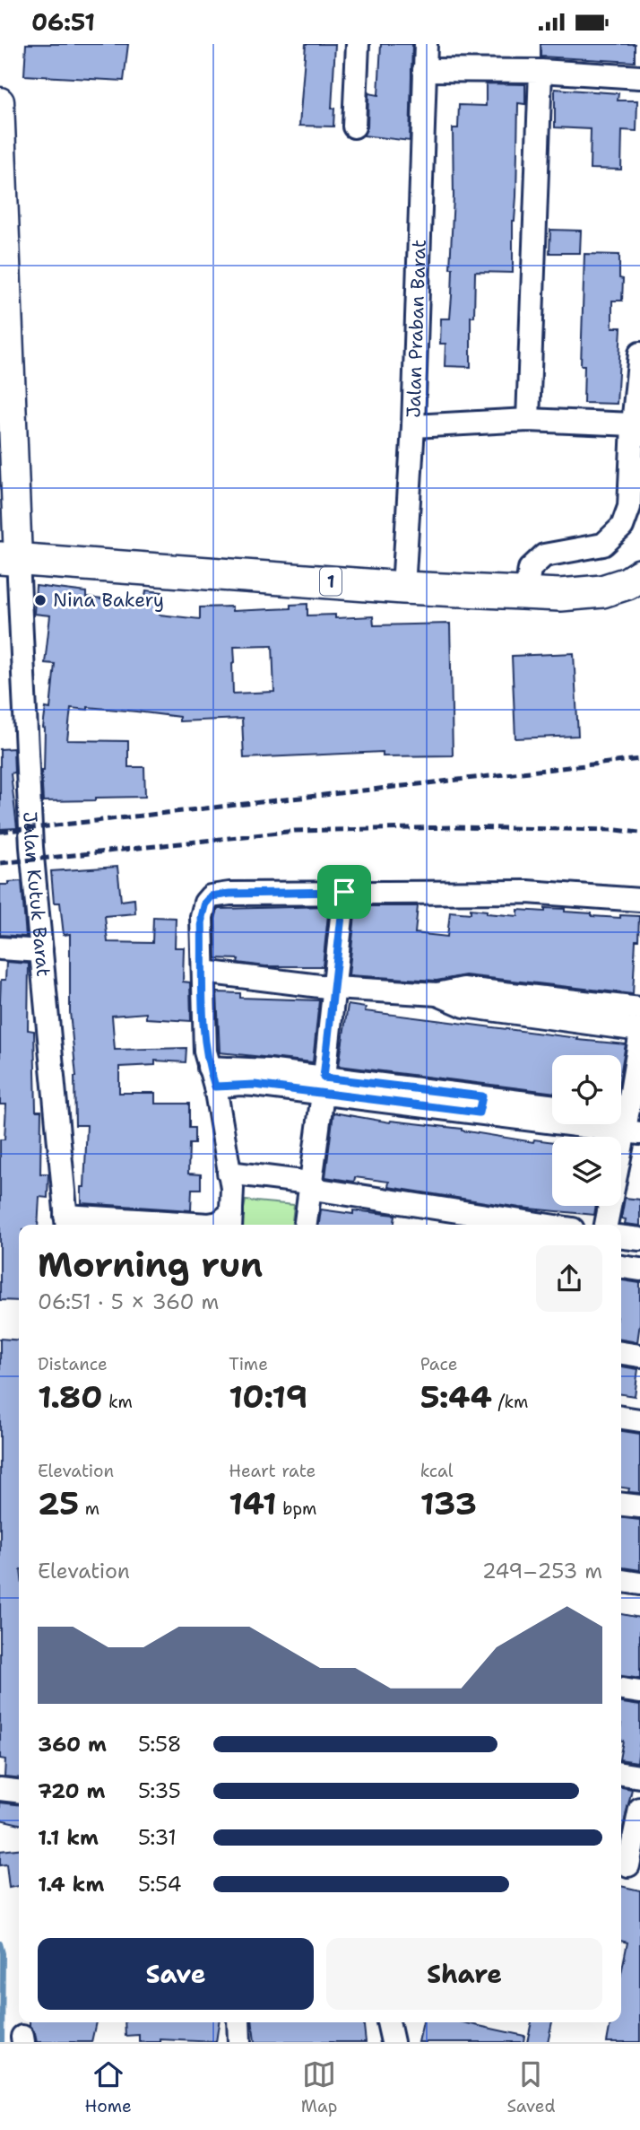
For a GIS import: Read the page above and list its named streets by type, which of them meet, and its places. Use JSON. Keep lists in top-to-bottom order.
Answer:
{
  "streets": {
    "highway": ["1"],
    "street": ["Jalan Praban Barat", "Jalan Kutuk Barat"]
  },
  "crossings": [
    ["Jalan Praban Barat", "1"],
    ["1", "Jalan Kutuk Barat"]
  ],
  "places": ["Nina Bakery"],
  "page": {
    "status": "06:51",
    "heading": ["Morning run", "06:51 · 5 × 360 m"],
    "stats": [
      ["Distance", "1.80 km"],
      ["Time", "10:19"],
      ["Pace", "5:44 /km"],
      ["Elevation", "25 m"],
      ["Heart rate", "141 bpm"],
      ["kcal", "133"]
    ],
    "chart": ["Elevation", "249–253 m"],
    "list": [
      {
        "name": "360 m",
        "note": "5:58"
      },
      {
        "name": "720 m",
        "note": "5:35"
      },
      {
        "name": "1.1 km",
        "note": "5:31"
      },
      {
        "name": "1.4 km",
        "note": "5:54"
      }
    ],
    "buttons": ["Save", "Share"],
    "tabs": ["Home", "Map", "Saved"]
  }
}
